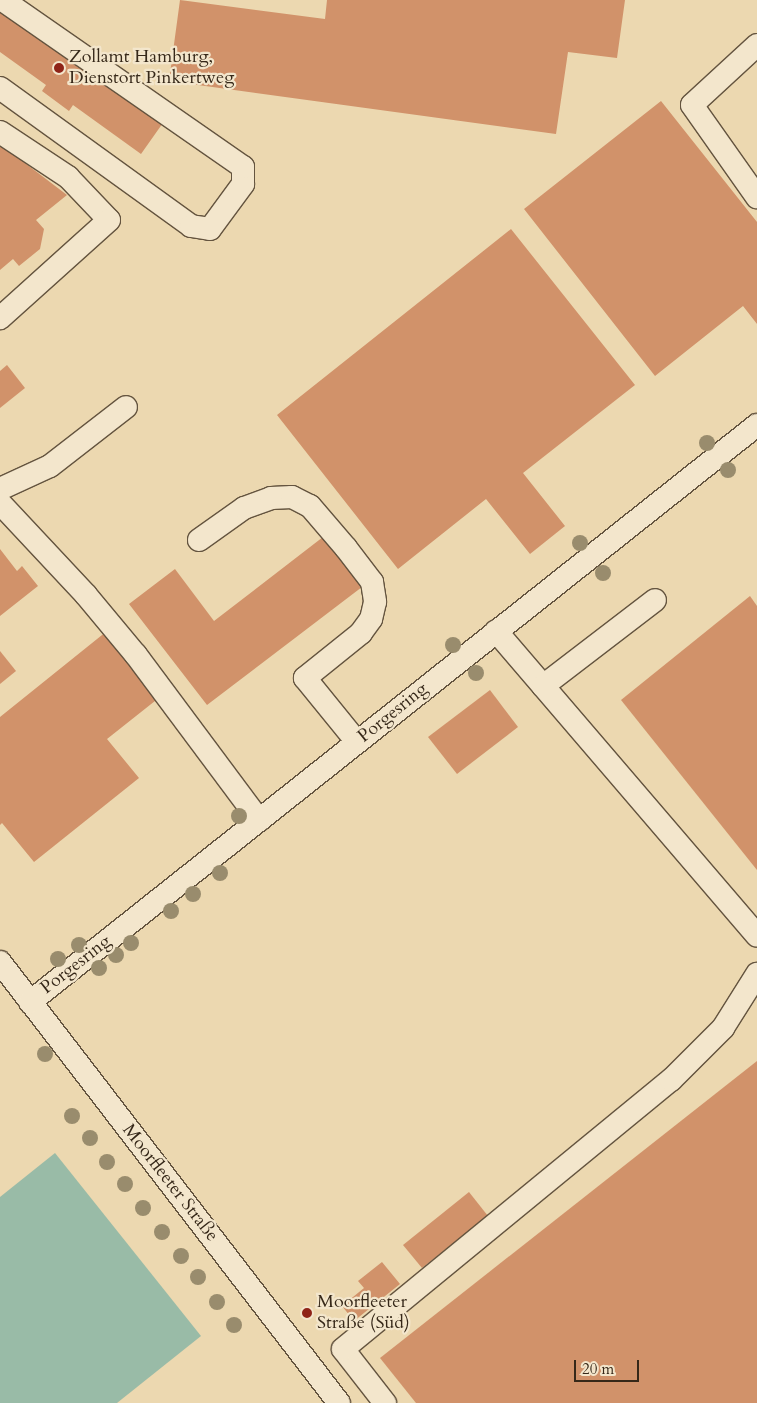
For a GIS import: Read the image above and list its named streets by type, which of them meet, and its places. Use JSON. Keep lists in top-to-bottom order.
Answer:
{
  "streets": {
    "street": ["Porgesring", "Moorfleeter Straße"]
  },
  "crossings": [
    ["Porgesring", "Moorfleeter Straße"]
  ],
  "places": ["Zollamt Hamburg, Dienstort Pinkertweg", "Moorfleeter Straße (Süd)"],
  "scale_bar": "20 m"
}
